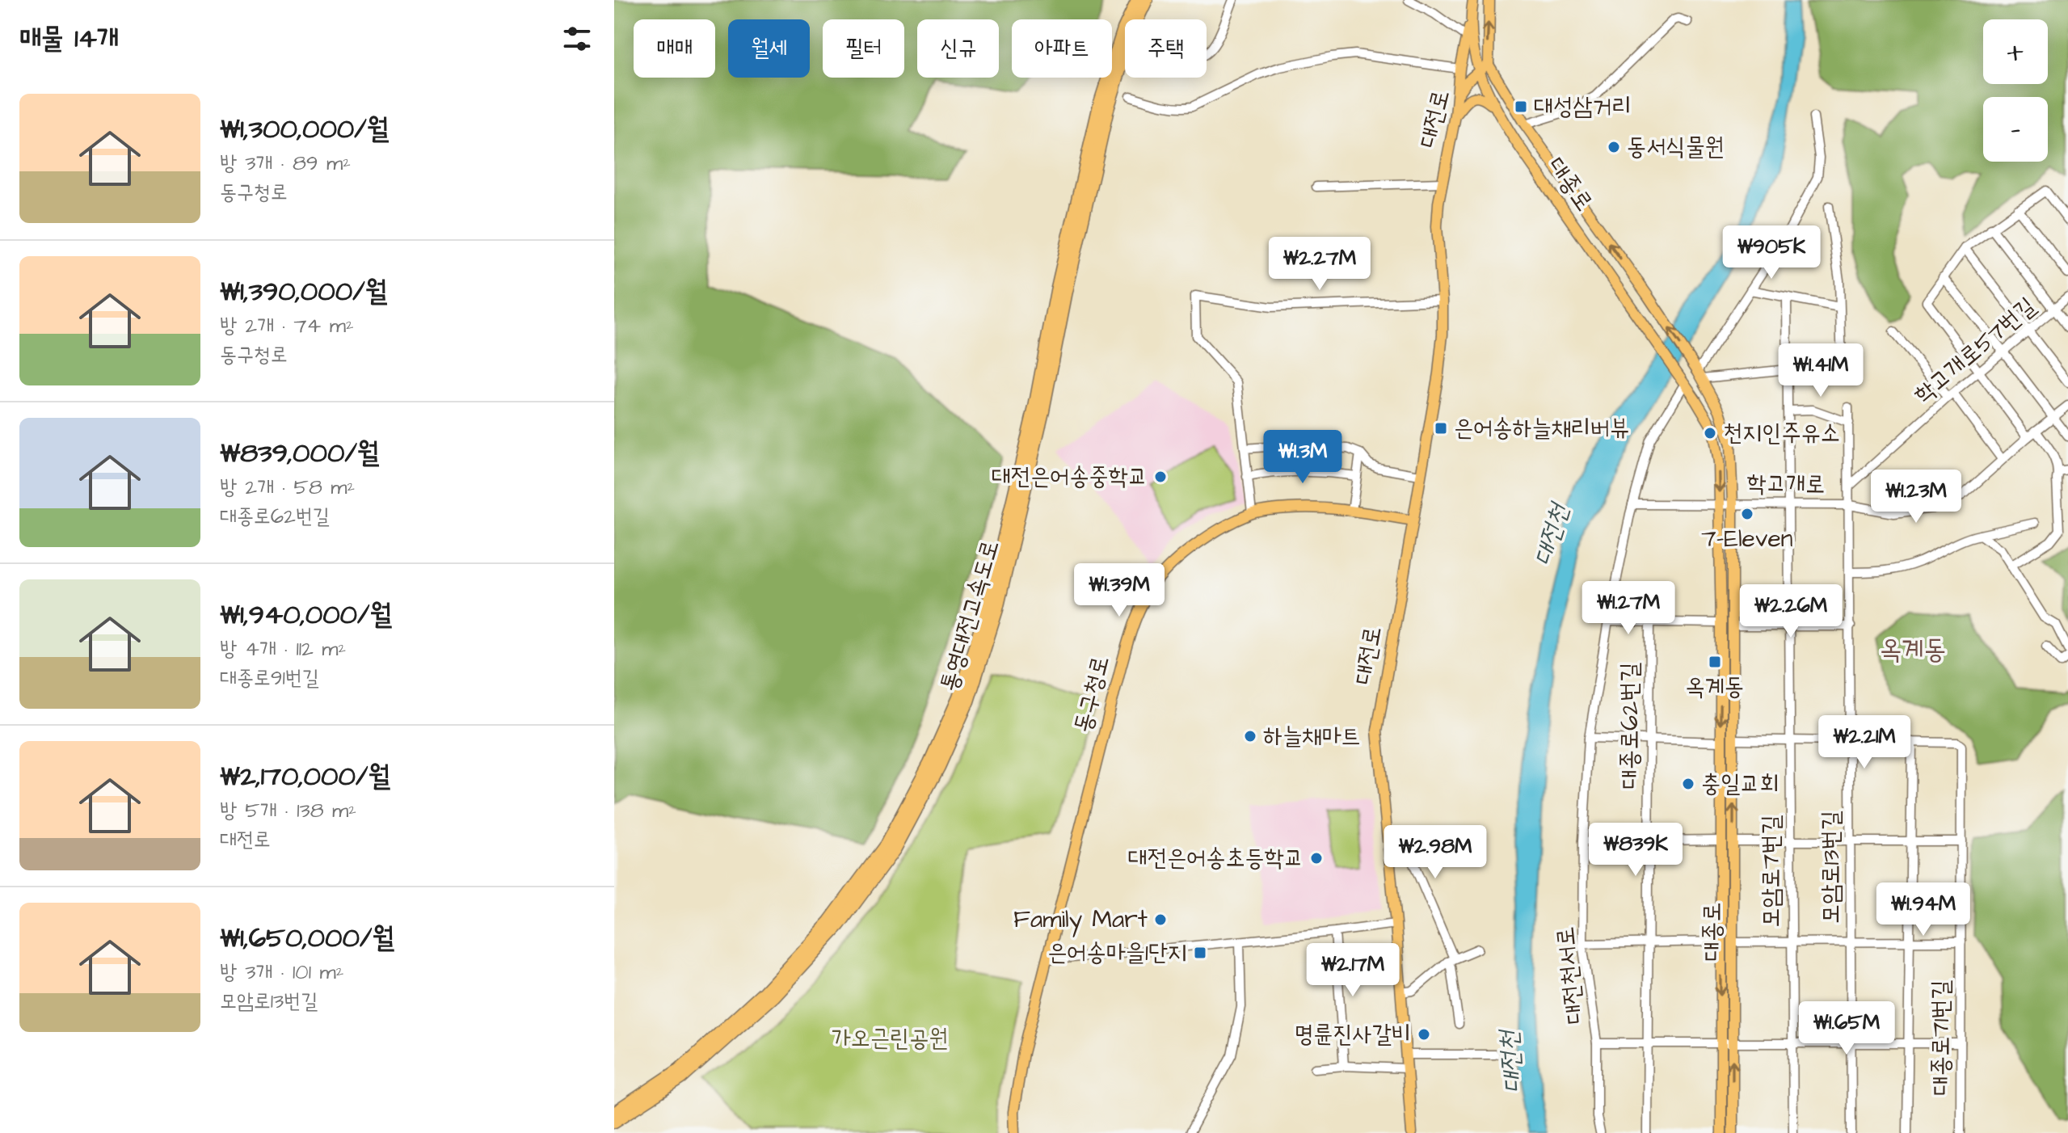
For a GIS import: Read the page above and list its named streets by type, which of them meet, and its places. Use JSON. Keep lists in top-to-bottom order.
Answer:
{
  "streets": {
    "highway": ["통영대전고속도로"],
    "main road": ["대전로", "대종로", "동구청로"],
    "street": [
      "학고개로57번길",
      "학고개로",
      "대종로62번길",
      "모암로13번길",
      "모암로7번길",
      "대전천서로",
      "대종로71번길"
    ]
  },
  "crossings": [
    ["대전로", "대종로"],
    ["대전로", "동구청로"],
    ["대종로", "학고개로"],
    ["대종로", "대종로62번길"],
    ["대종로", "대전천서로"],
    ["대종로", "대종로71번길"],
    ["학고개로57번길", "모암로13번길"],
    ["학고개로", "모암로13번길"],
    ["학고개로", "모암로7번길"],
    ["모암로13번길", "대종로71번길"],
    ["모암로7번길", "대종로71번길"]
  ],
  "districts": ["옥계동"],
  "water": ["대전천"],
  "parks": ["가오근린공원"],
  "places": {
    "transit": [
      "대성삼거리",
      "은어송하늘채리버뷰",
      "옥계동",
      "은어송마을1단지"
    ],
    "other": [
      "동서식물원",
      "천지인주유소",
      "대전은어송중학교",
      "7-Eleven",
      "하늘채마트",
      "충일교회",
      "대전은어송초등학교",
      "Family Mart",
      "명륜진사갈비"
    ]
  },
  "page": {
    "heading": "매물 14개",
    "map_buttons": ["+", "−"],
    "chip": [
      "매매",
      "월세",
      "필터",
      "신규",
      "아파트",
      "주택"
    ],
    "list": [
      {
        "name": "₩1,300,000/월",
        "note": "방 3개 · 89 m² · 동구청로"
      },
      {
        "name": "₩1,390,000/월",
        "note": "방 2개 · 74 m² · 동구청로"
      },
      {
        "name": "₩839,000/월",
        "note": "방 2개 · 58 m² · 대종로62번길"
      },
      {
        "name": "₩1,940,000/월",
        "note": "방 4개 · 112 m² · 대종로91번길"
      },
      {
        "name": "₩2,170,000/월",
        "note": "방 5개 · 138 m² · 대전로"
      },
      {
        "name": "₩1,650,000/월",
        "note": "방 3개 · 101 m² · 모암로13번길"
      }
    ],
    "price": [
      "₩905K",
      "₩2.27M",
      "₩1.41M",
      "₩1.3M",
      "₩1.23M",
      "₩1.39M",
      "₩1.27M",
      "₩2.26M",
      "₩2.21M",
      "₩839K",
      "₩2.98M",
      "₩1.94M",
      "₩2.17M",
      "₩1.65M"
    ]
  }
}
